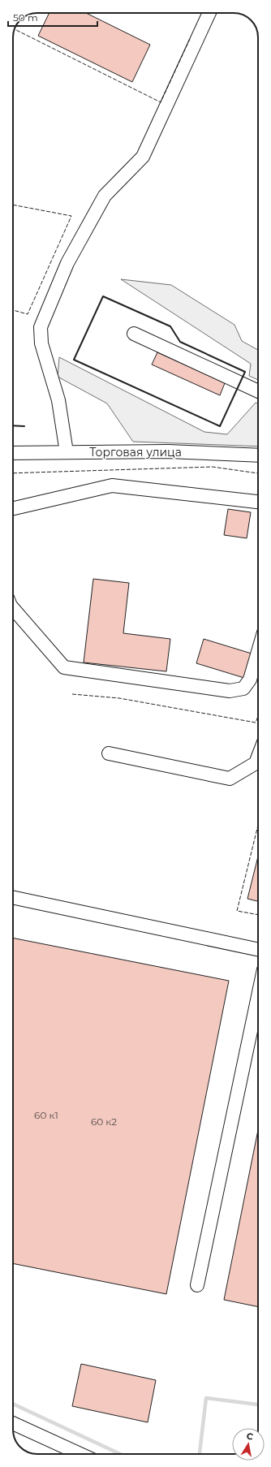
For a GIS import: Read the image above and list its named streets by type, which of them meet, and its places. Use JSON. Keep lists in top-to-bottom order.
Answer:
{
  "streets": {
    "street": ["Торговая улица"]
  },
  "house_numbers": ["60 к1", "60 к2"],
  "scale_bar": "50 m",
  "north": "top"
}
